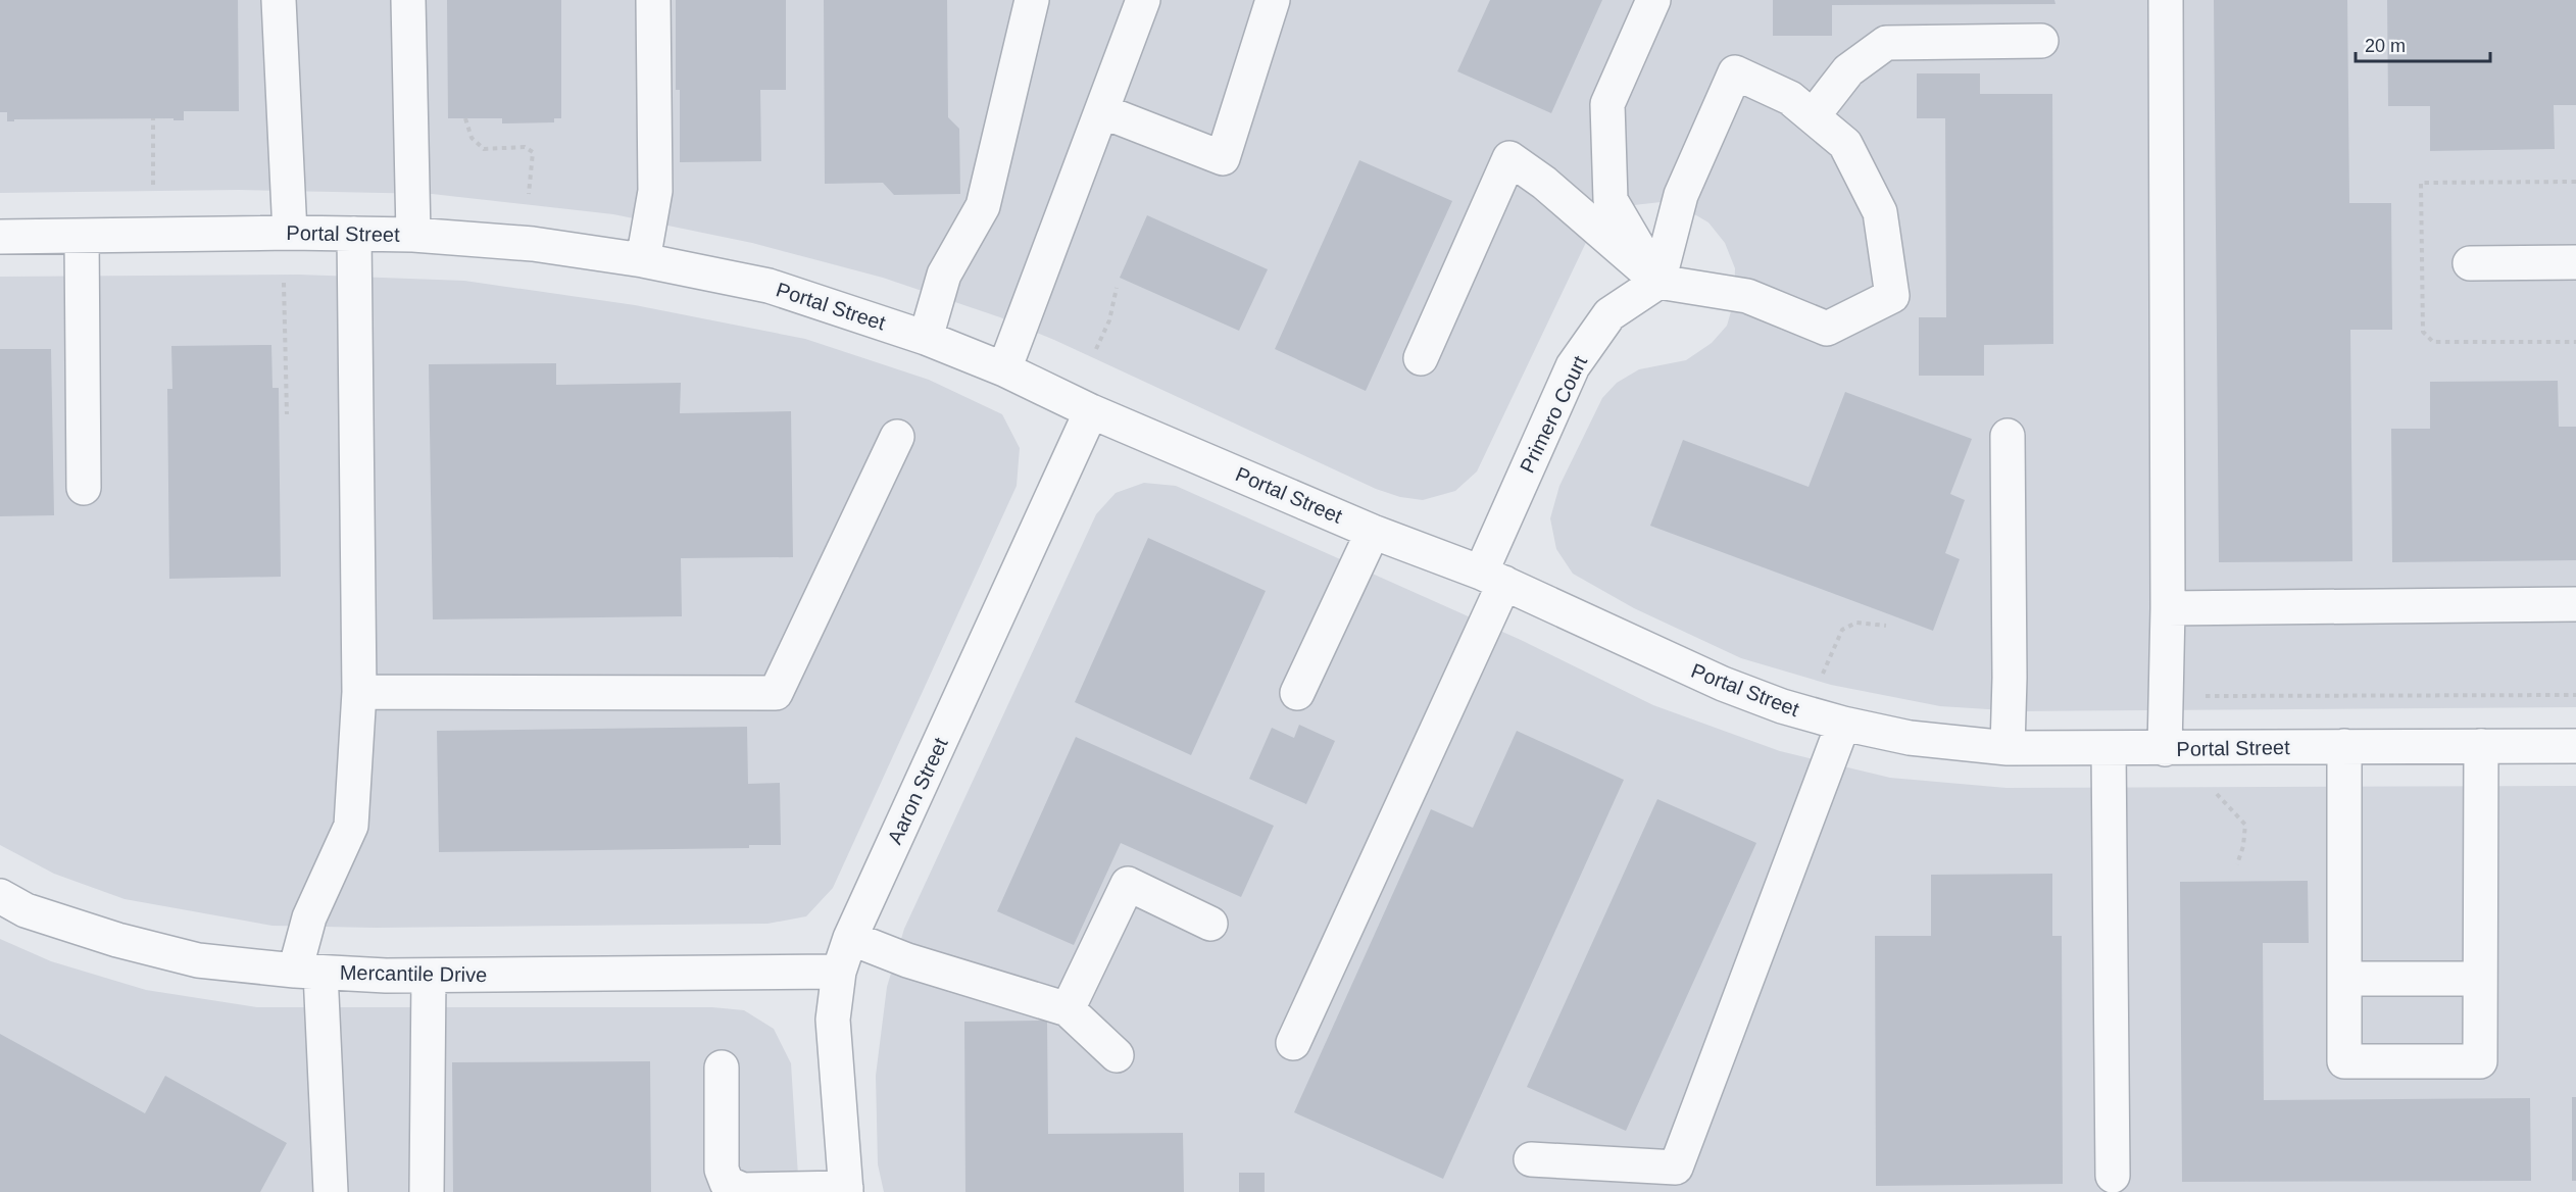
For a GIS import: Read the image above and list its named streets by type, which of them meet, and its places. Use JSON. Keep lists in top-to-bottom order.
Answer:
{
  "streets": {
    "street": [
      "Portal Street",
      "Primero Court",
      "Aaron Street",
      "Mercantile Drive"
    ]
  },
  "crossings": [
    ["Portal Street", "Primero Court"],
    ["Portal Street", "Aaron Street"],
    ["Aaron Street", "Mercantile Drive"]
  ],
  "scale_bar": "20 m"
}
